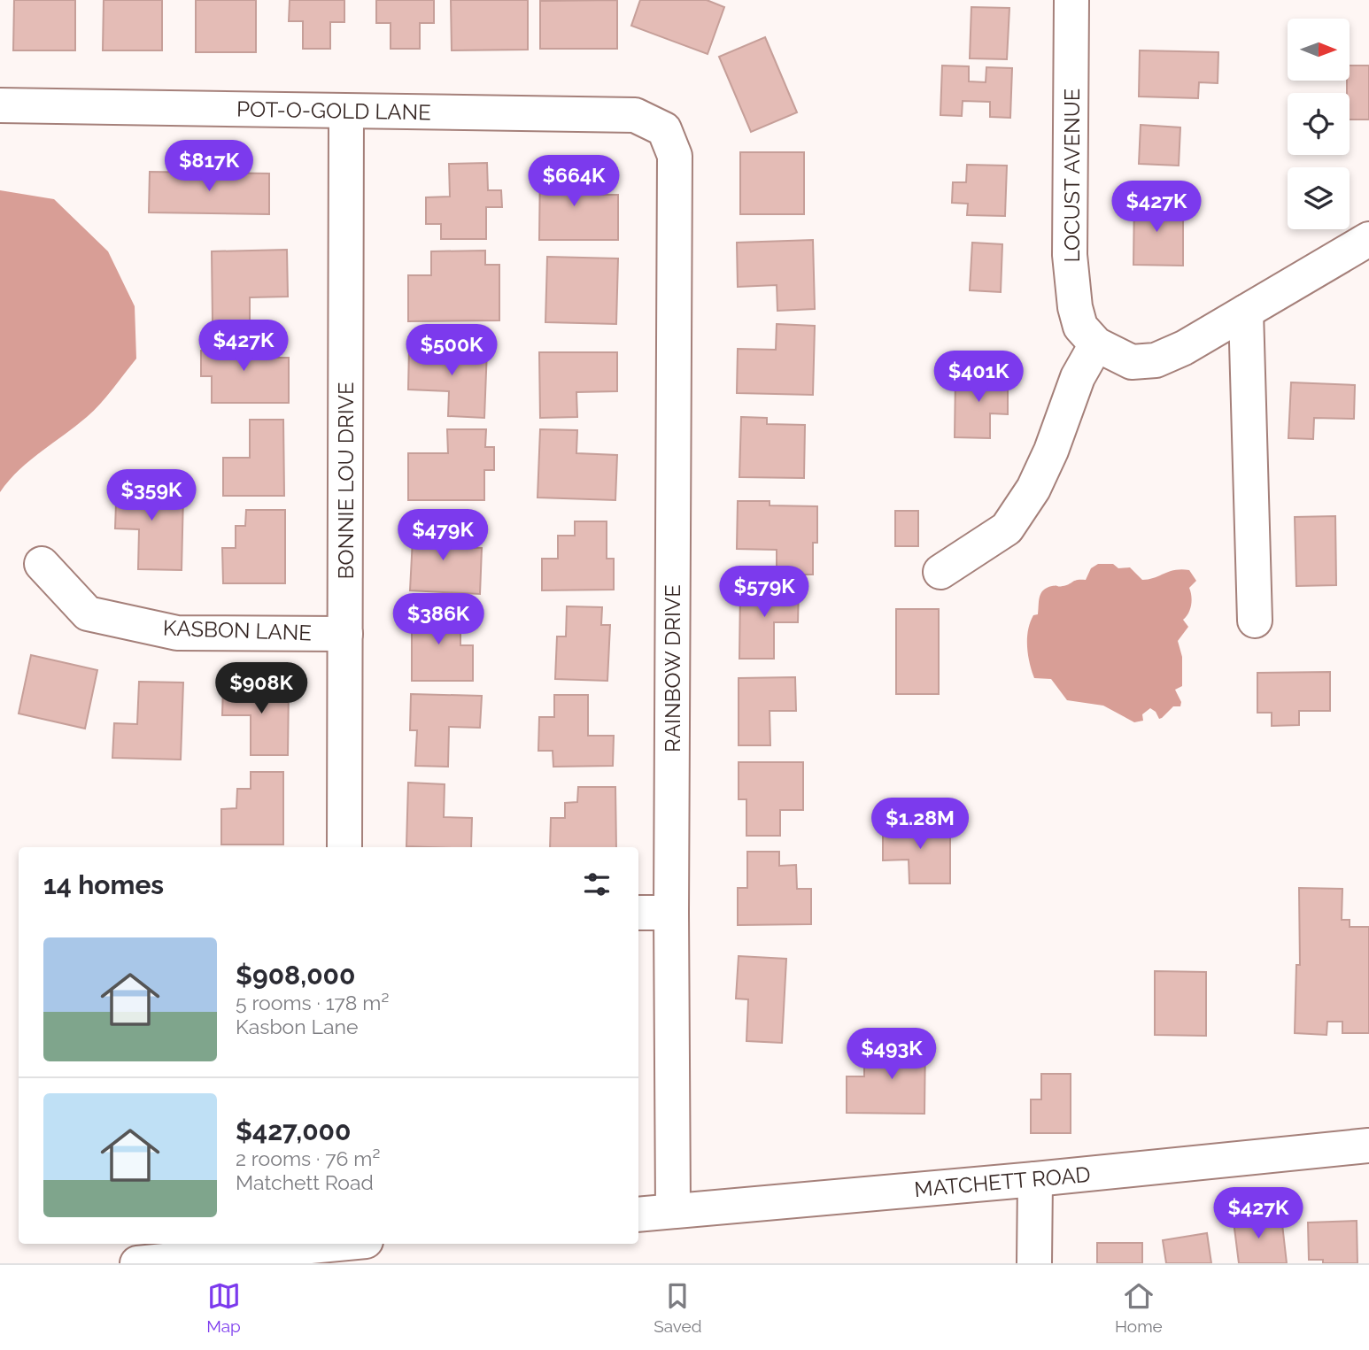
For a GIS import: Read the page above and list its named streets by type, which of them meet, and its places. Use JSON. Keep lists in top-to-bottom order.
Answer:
{
  "streets": {
    "street": [
      "POT-O-GOLD LANE",
      "LOCUST AVENUE",
      "BONNIE LOU DRIVE",
      "KASBON LANE",
      "RAINBOW DRIVE",
      "MATCHETT ROAD"
    ]
  },
  "crossings": [
    ["POT-O-GOLD LANE", "BONNIE LOU DRIVE"],
    ["POT-O-GOLD LANE", "RAINBOW DRIVE"],
    ["BONNIE LOU DRIVE", "KASBON LANE"],
    ["RAINBOW DRIVE", "MATCHETT ROAD"]
  ],
  "north": "right",
  "page": {
    "price": [
      "$817K",
      "$664K",
      "$427K",
      "$427K",
      "$500K",
      "$401K",
      "$359K",
      "$479K",
      "$579K",
      "$386K",
      "$908K",
      "$1.28M",
      "$493K",
      "$427K"
    ],
    "heading": "14 homes",
    "list": [
      {
        "name": "$908,000",
        "note": "5 rooms · 178 m² · Kasbon Lane"
      },
      {
        "name": "$427,000",
        "note": "2 rooms · 76 m² · Matchett Road"
      }
    ],
    "tabs": ["Map", "Saved", "Home"]
  }
}
